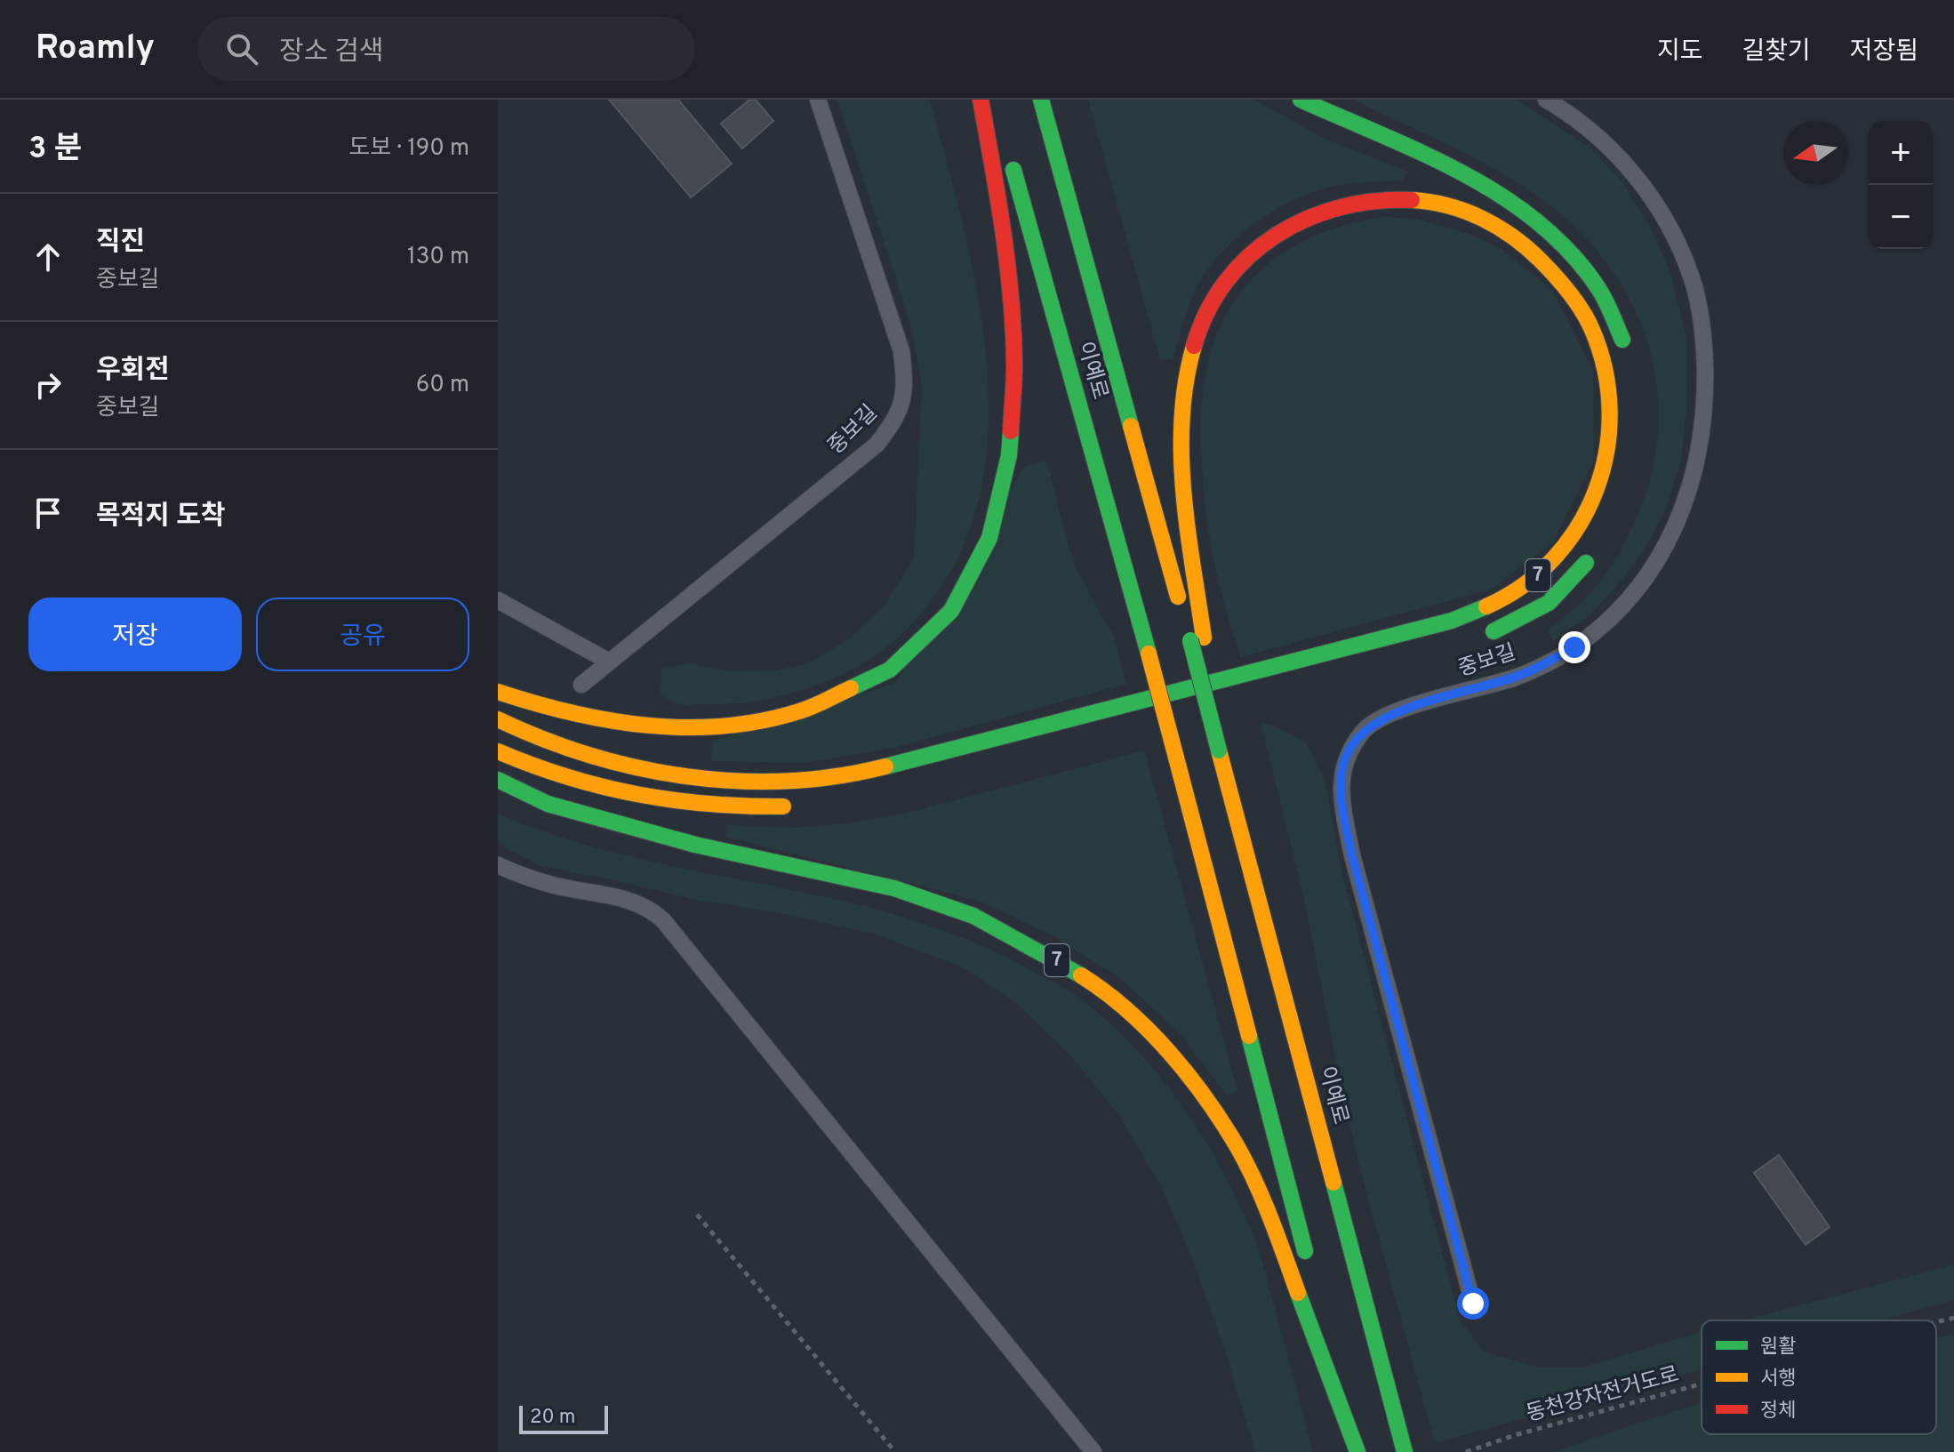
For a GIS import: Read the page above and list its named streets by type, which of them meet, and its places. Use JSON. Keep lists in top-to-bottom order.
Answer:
{
  "streets": {
    "highway": ["이예로", "7"],
    "lane": ["중보길"],
    "path": ["동천강자전거도로"]
  },
  "crossings": [
    ["이예로", "7"]
  ],
  "legend": ["원활", "서행", "정체"],
  "scale_bar": "20 m",
  "north": "left",
  "page": {
    "header": "Roamly",
    "search": "장소 검색",
    "nav": ["지도", "길찾기", "저장됨"],
    "heading": ["3 분", "도보 · 190 m"],
    "map_buttons": ["+", "−"],
    "list": [
      ["직진", "중보길", "130 m"],
      ["우회전", "중보길", "60 m"],
      "목적지 도착"
    ],
    "buttons": ["저장", "공유"],
    "scale": "20 m"
  }
}
